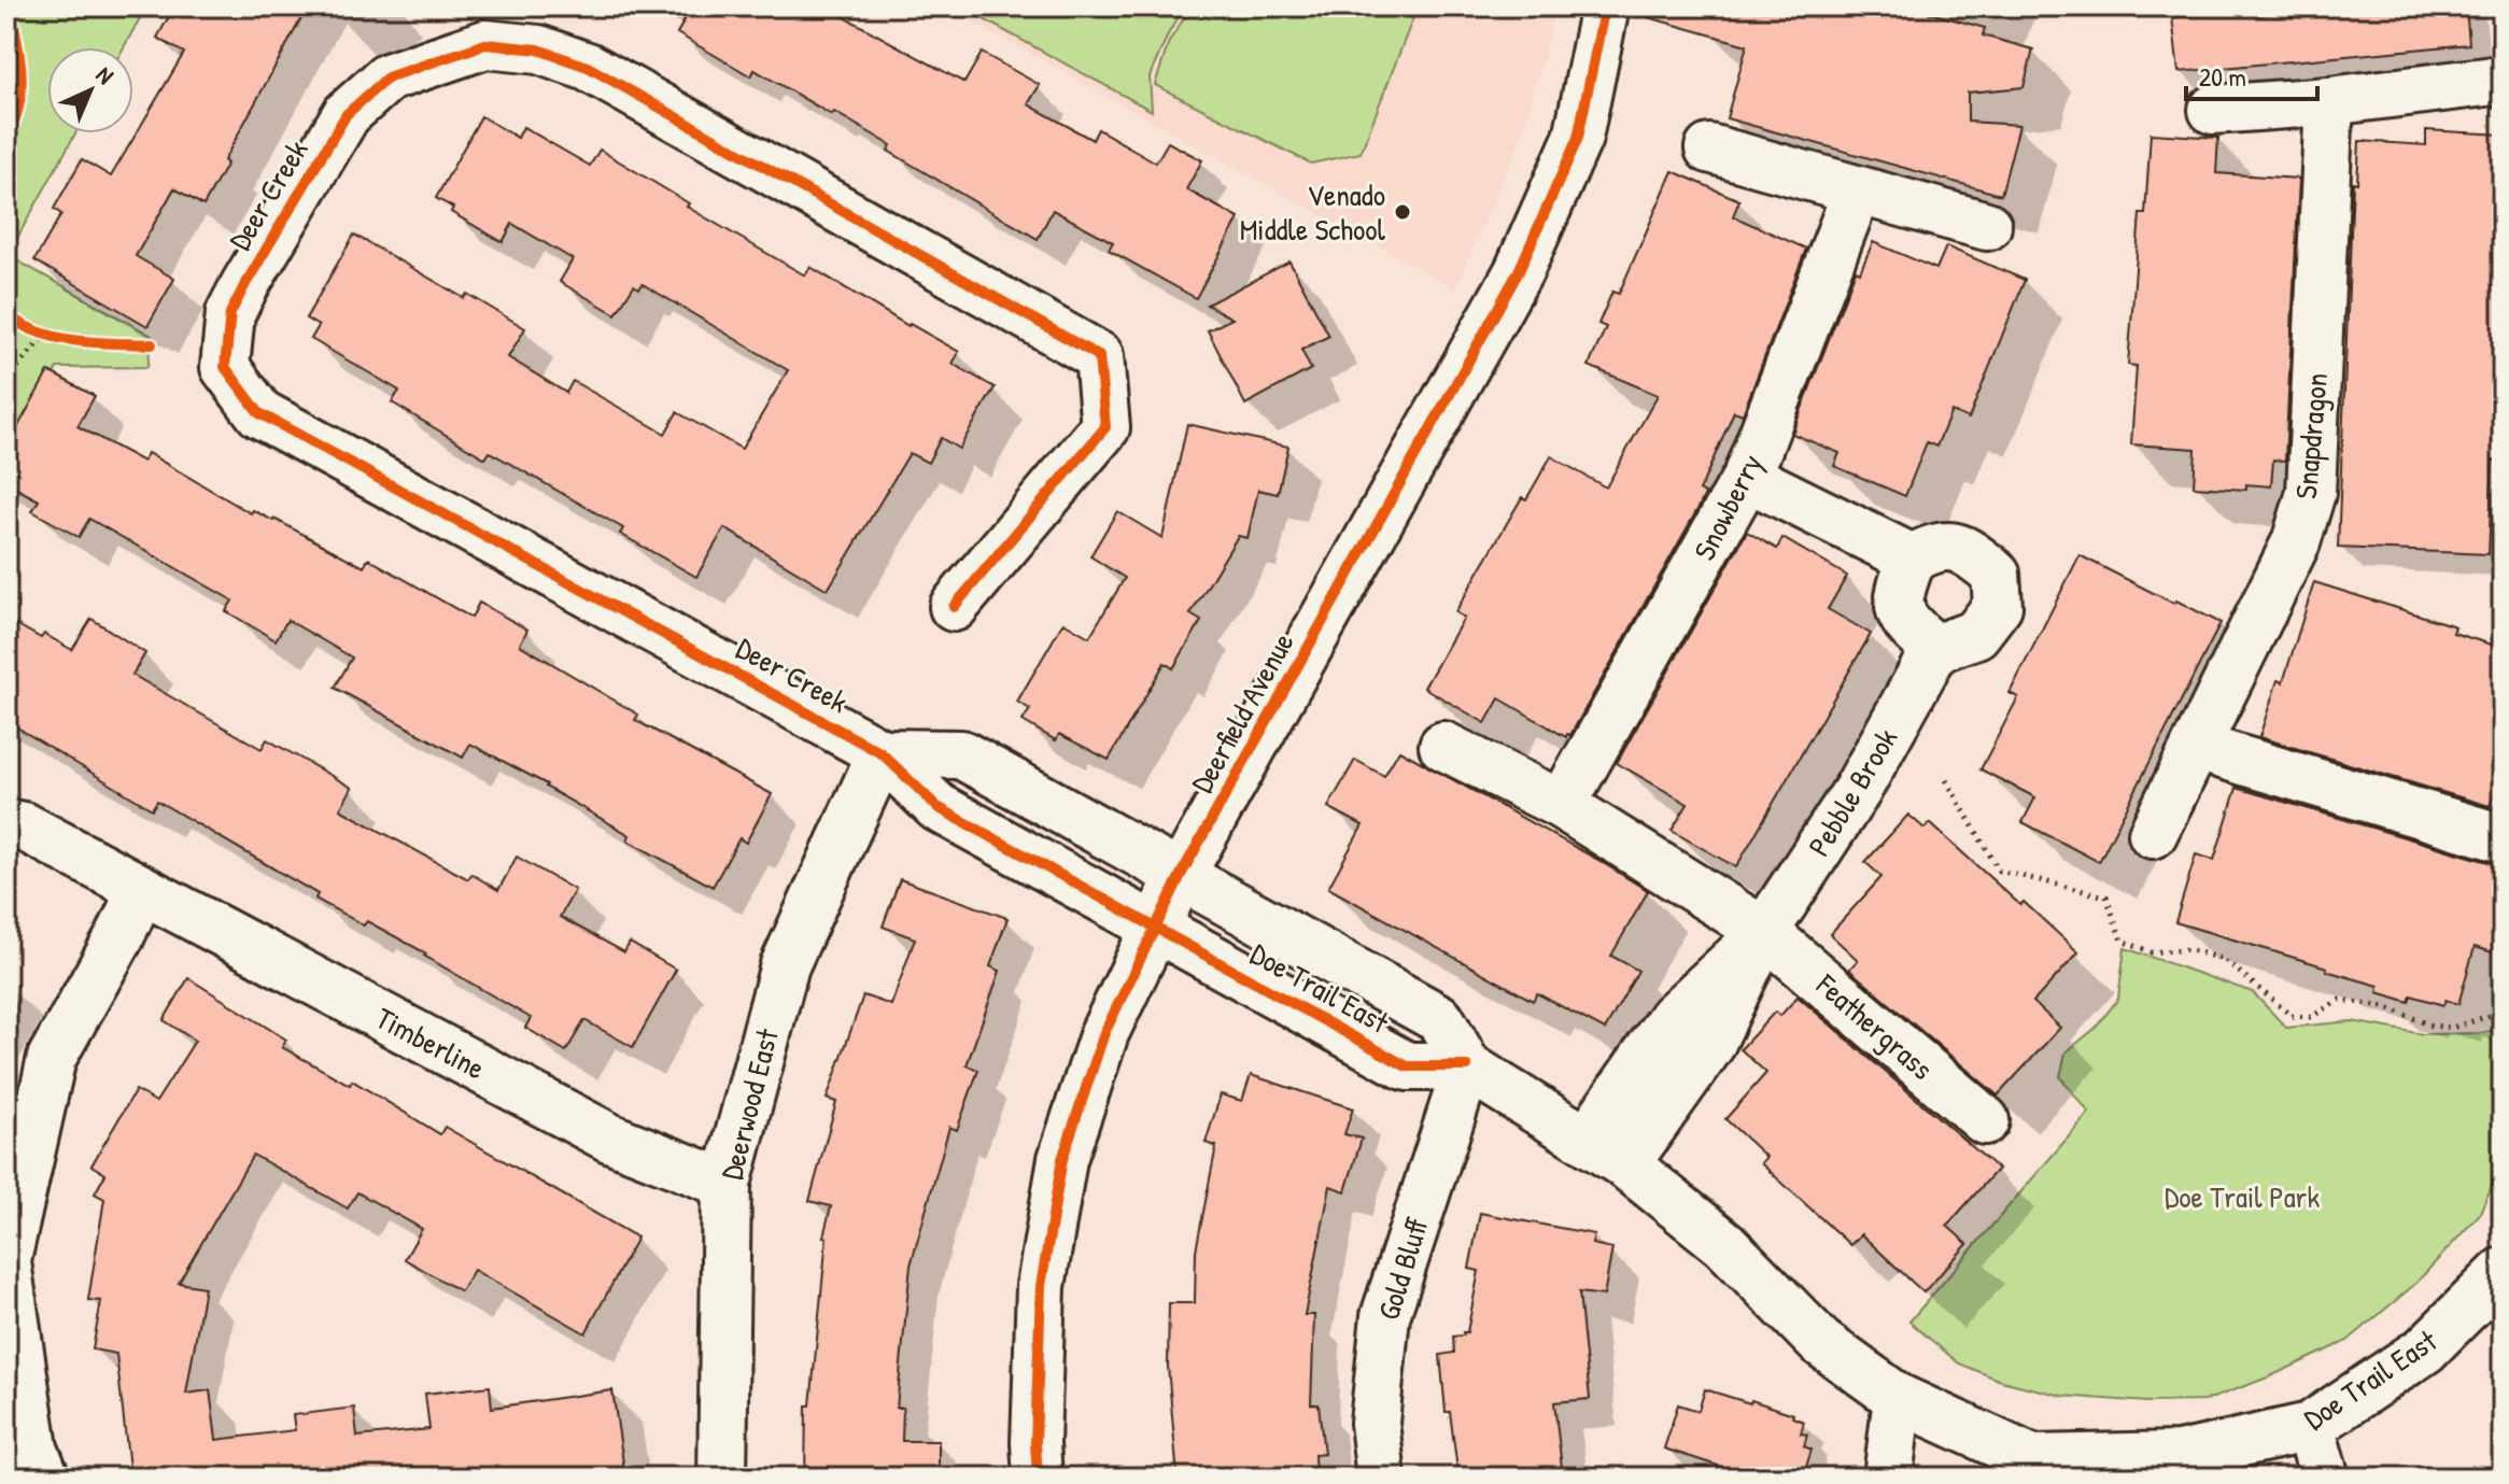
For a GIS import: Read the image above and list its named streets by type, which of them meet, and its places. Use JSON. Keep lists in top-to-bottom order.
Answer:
{
  "streets": {
    "street": [
      "Deer Creek",
      "Snapdragon",
      "Snowberry",
      "Deerfield Avenue",
      "Pebble Brook",
      "Doe Trail East",
      "Feathergrass",
      "Timberline",
      "Deerwood East",
      "Gold Bluff"
    ]
  },
  "crossings": [
    ["Deer Creek", "Deerfield Avenue"],
    ["Deer Creek", "Doe Trail East"],
    ["Deer Creek", "Deerwood East"],
    ["Deerfield Avenue", "Doe Trail East"],
    ["Pebble Brook", "Doe Trail East"],
    ["Pebble Brook", "Feathergrass"],
    ["Doe Trail East", "Gold Bluff"],
    ["Timberline", "Deerwood East"]
  ],
  "parks": ["Doe Trail Park"],
  "places": ["Venado Middle School"],
  "scale_bar": "20 m",
  "north": "top right"
}
